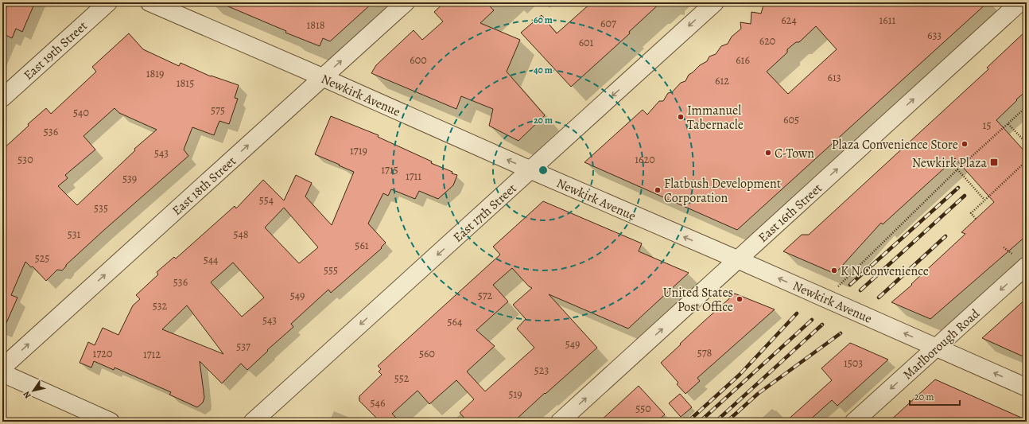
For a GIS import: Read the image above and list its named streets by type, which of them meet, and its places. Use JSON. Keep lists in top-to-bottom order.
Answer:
{
  "streets": {
    "street": [
      "East 19th Street",
      "Newkirk Avenue",
      "East 18th Street",
      "East 17th Street",
      "East 16th Street",
      "Marlborough Road"
    ]
  },
  "crossings": [
    ["Newkirk Avenue", "East 18th Street"],
    ["Newkirk Avenue", "East 17th Street"],
    ["Newkirk Avenue", "East 16th Street"],
    ["Newkirk Avenue", "Marlborough Road"]
  ],
  "one_way": [
    "Newkirk Avenue",
    "East 18th Street",
    "East 17th Street",
    "East 16th Street",
    "Marlborough Road"
  ],
  "places": {
    "other": [
      "Immanuel Tabernacle",
      "Plaza Convenience Store",
      "C-Town",
      "Flatbush Development Corporation",
      "K N Convenience",
      "United States Post Office"
    ],
    "transit": ["Newkirk Plaza"]
  },
  "house_numbers": [
    "624",
    "1611",
    "607",
    "1818",
    "633",
    "620",
    "601",
    "600",
    "616",
    "1819",
    "613",
    "612",
    "1815",
    "575",
    "540",
    "605",
    "15",
    "536",
    "1719",
    "543",
    "530",
    "1620",
    "1715",
    "1711",
    "539",
    "554",
    "535",
    "531",
    "548",
    "561",
    "525",
    "544",
    "555",
    "536",
    "549",
    "572",
    "532",
    "543",
    "564",
    "549",
    "537",
    "578",
    "1720",
    "560",
    "1712",
    "1503",
    "523",
    "552",
    "519",
    "546",
    "550"
  ],
  "scale_bar": "20 m",
  "north": "bottom left",
  "rings": ["60 m", "40 m", "20 m"]
}
